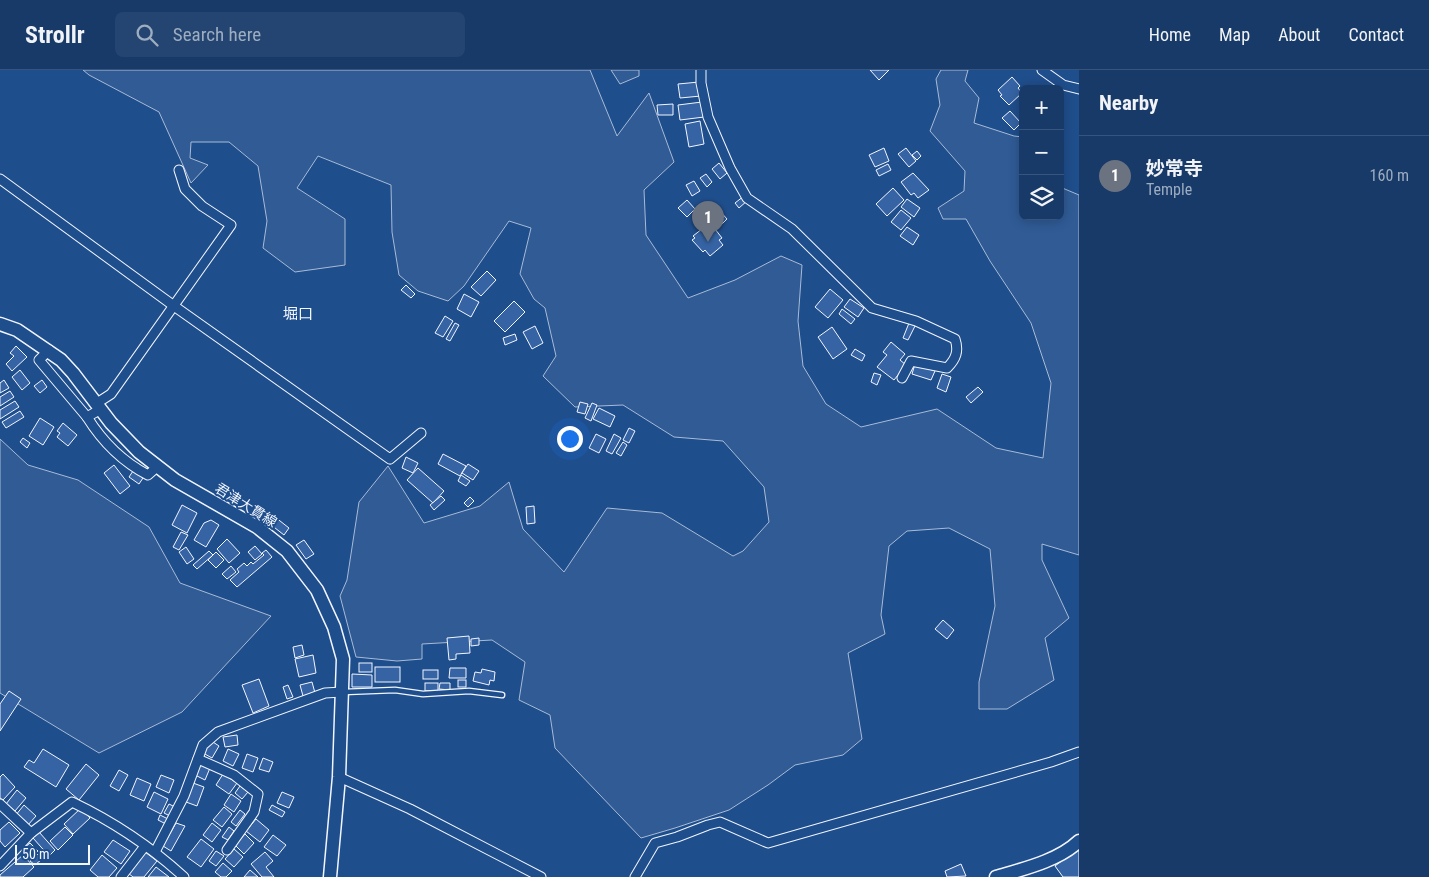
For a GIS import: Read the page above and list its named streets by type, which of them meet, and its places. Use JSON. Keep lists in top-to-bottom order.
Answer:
{
  "streets": {
    "main road": ["君津大貫線"]
  },
  "districts": ["堀口"],
  "scale_bar": "50 m",
  "page": {
    "header": "Strollr",
    "search": "Search here",
    "nav": [
      "Home",
      "Map",
      "About",
      "Contact"
    ],
    "heading": "Nearby",
    "map_buttons": ["+", "−"],
    "list": [
      {
        "mark": "1",
        "name": "妙常寺",
        "note": "Temple",
        "value": "160 m"
      }
    ],
    "pins": "1",
    "scale": "50 m"
  }
}
